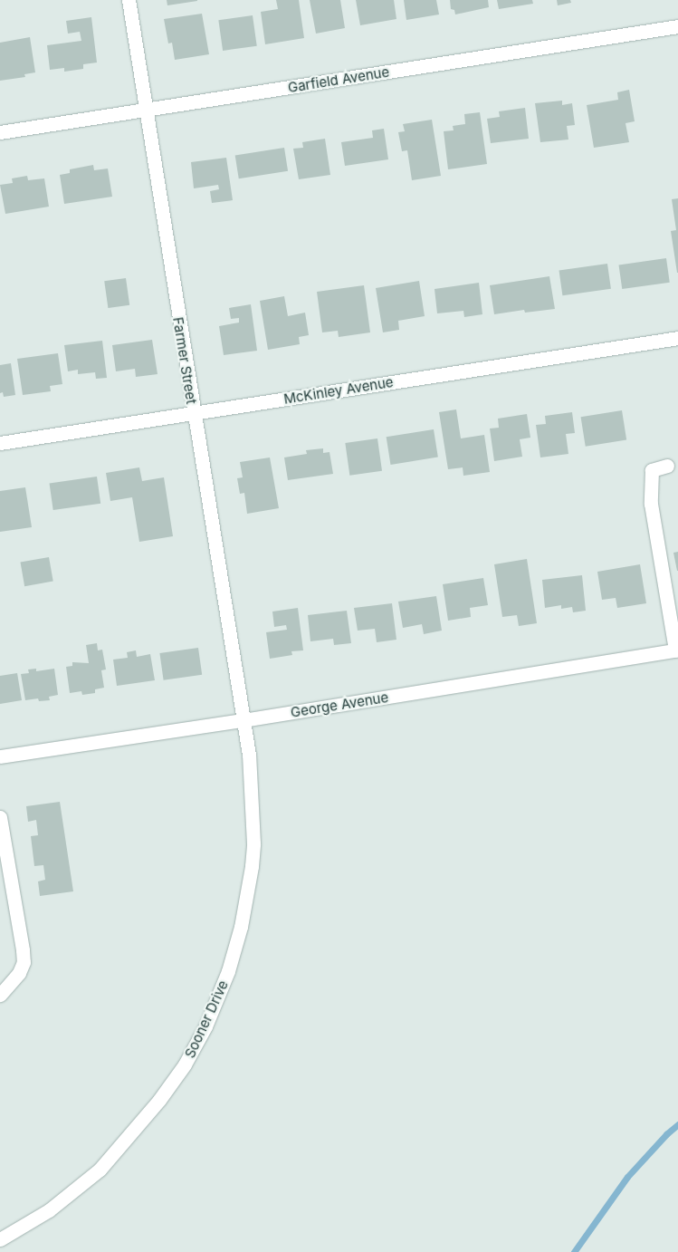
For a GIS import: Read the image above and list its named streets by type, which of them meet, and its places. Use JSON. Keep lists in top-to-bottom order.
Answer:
{
  "streets": {
    "street": [
      "Garfield Avenue",
      "Farmer Street",
      "McKinley Avenue",
      "George Avenue",
      "Sooner Drive"
    ]
  },
  "crossings": [
    ["Garfield Avenue", "Farmer Street"],
    ["Farmer Street", "McKinley Avenue"],
    ["Farmer Street", "George Avenue"],
    ["Farmer Street", "Sooner Drive"],
    ["George Avenue", "Sooner Drive"]
  ]
}
